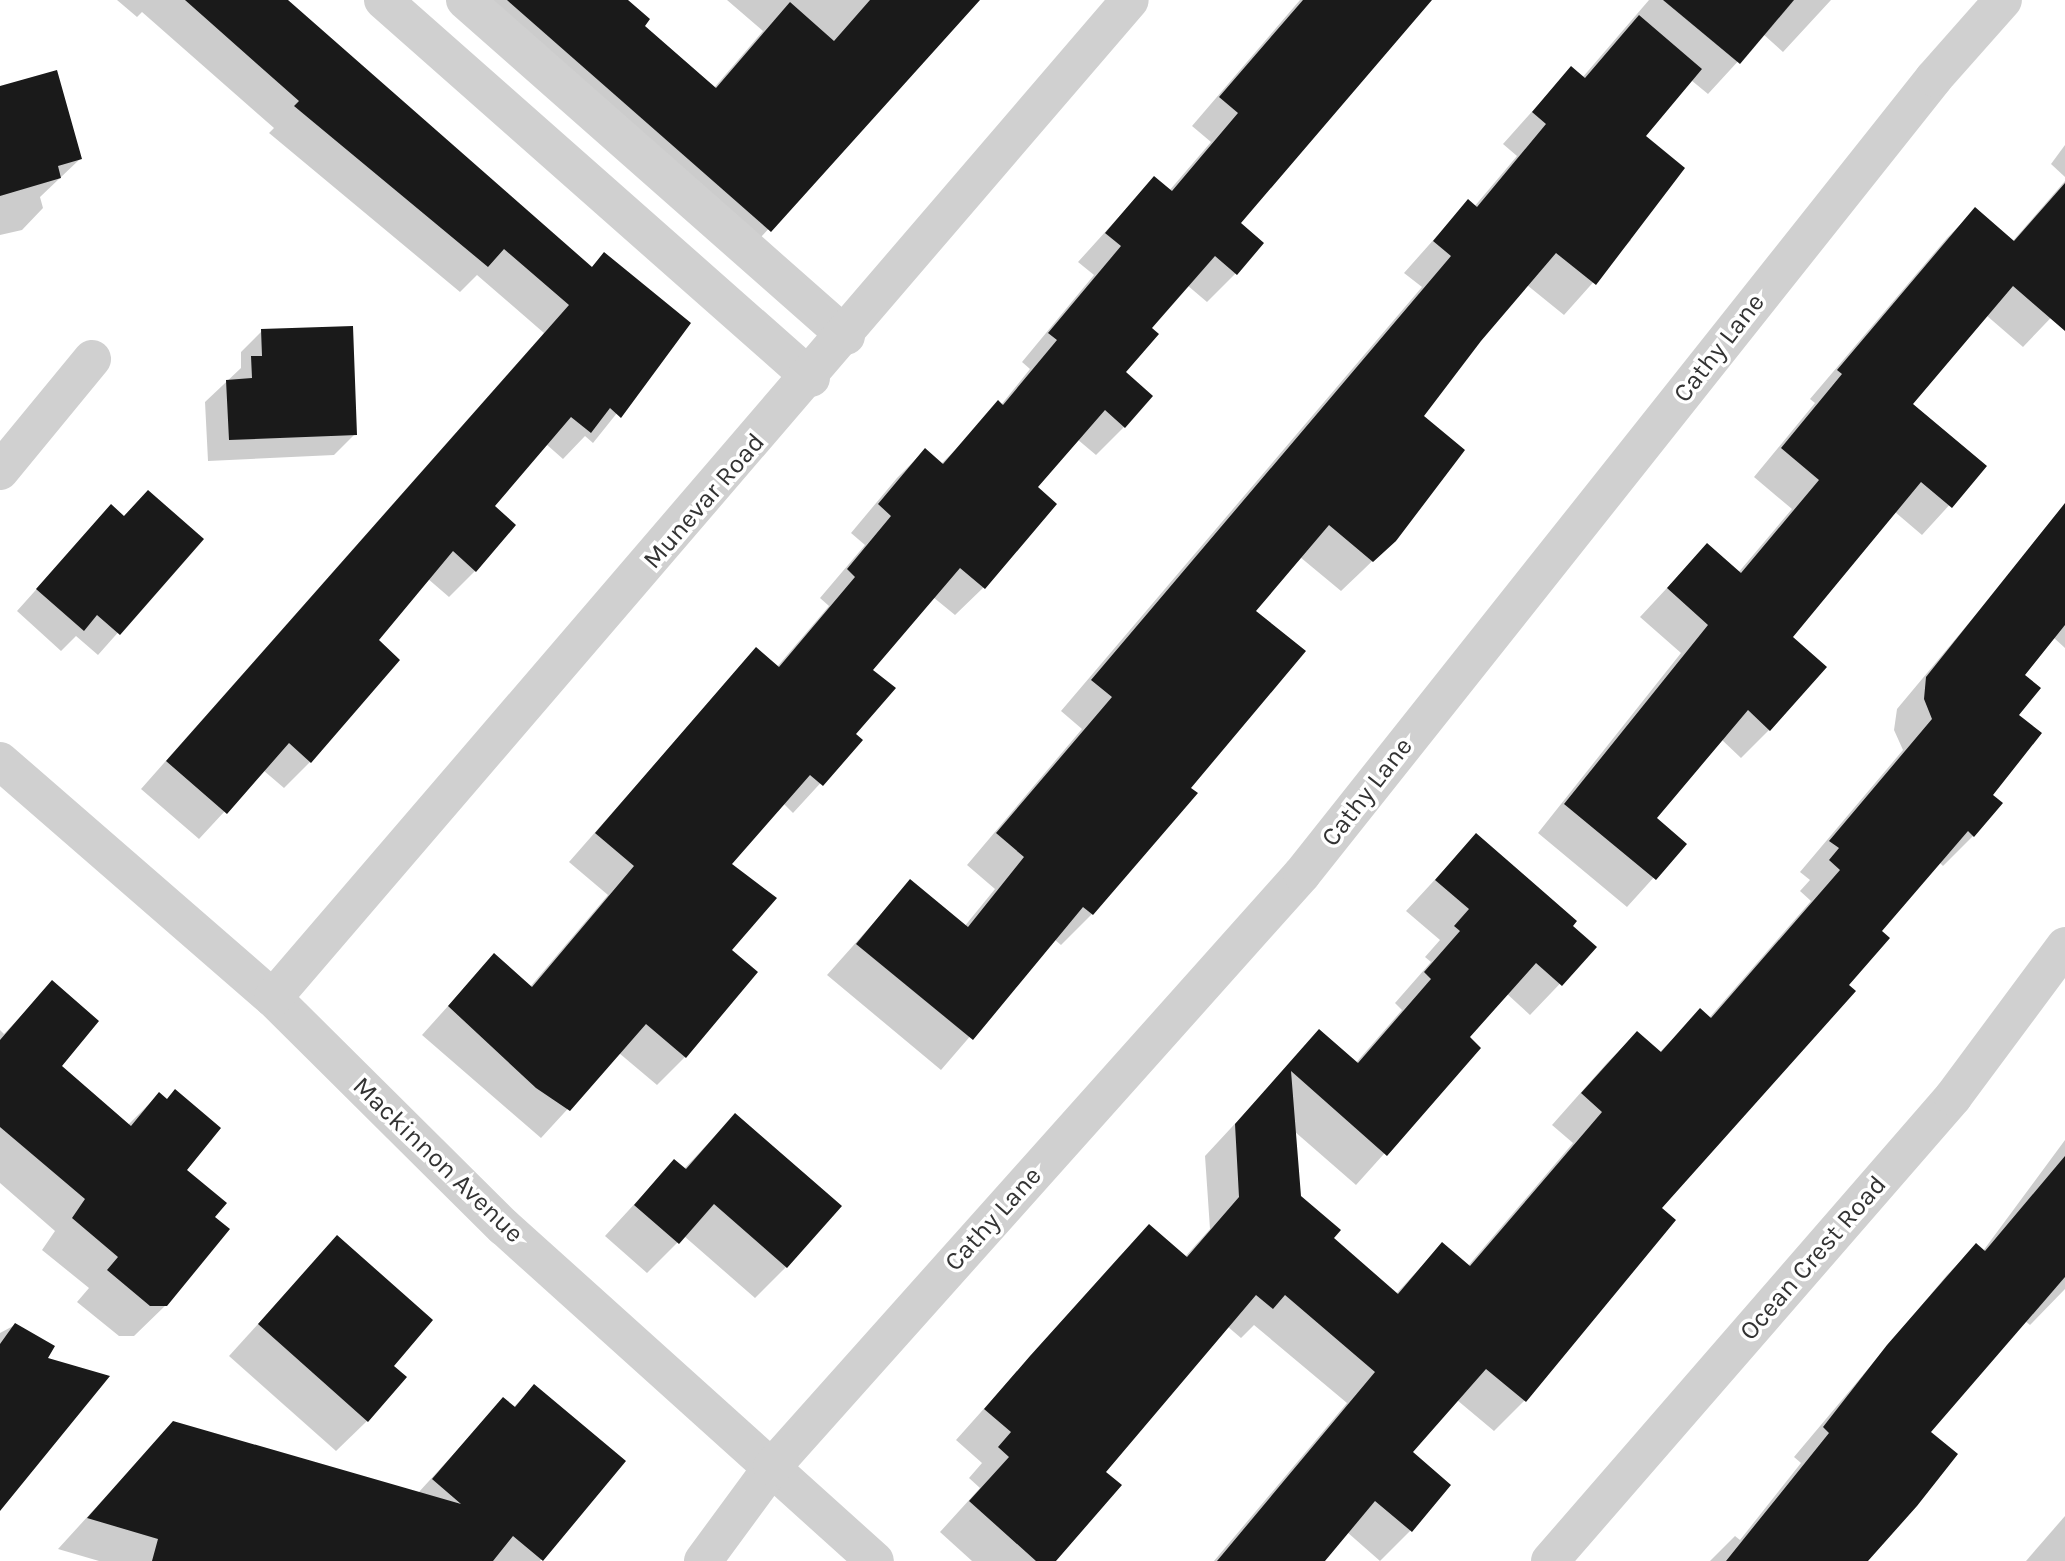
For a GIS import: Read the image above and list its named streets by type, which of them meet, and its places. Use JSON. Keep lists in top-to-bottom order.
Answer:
{
  "streets": {
    "street": [
      "Cathy Lane",
      "Munevar Road",
      "Mackinnon Avenue",
      "Ocean Crest Road"
    ]
  },
  "crossings": [
    ["Cathy Lane", "Mackinnon Avenue"],
    ["Munevar Road", "Mackinnon Avenue"]
  ]
}
